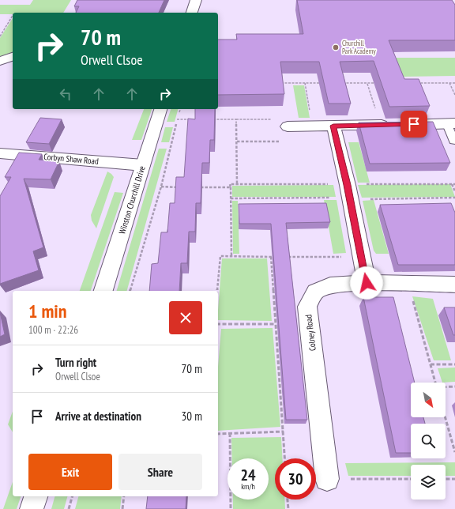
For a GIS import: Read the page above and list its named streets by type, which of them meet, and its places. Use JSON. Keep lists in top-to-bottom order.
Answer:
{
  "streets": {
    "street": ["Corbyn Shaw Road", "Winston Churchill Drive", "Colney Road"]
  },
  "crossings": [
    ["Corbyn Shaw Road", "Winston Churchill Drive"]
  ],
  "places": ["Churchill Park Academy"],
  "north": "bottom right",
  "page": {
    "turn": ["70 m", "Orwell Clsoe"],
    "heading": ["1 min", "100 m · 22:26"],
    "list": [
      {
        "name": "Turn right",
        "note": "Orwell Clsoe",
        "value": "70 m"
      },
      {
        "name": "Arrive at destination",
        "value": "30 m"
      }
    ],
    "buttons": ["Exit", "Share"],
    "speed": "24 km/h",
    "limit": "30"
  }
}
